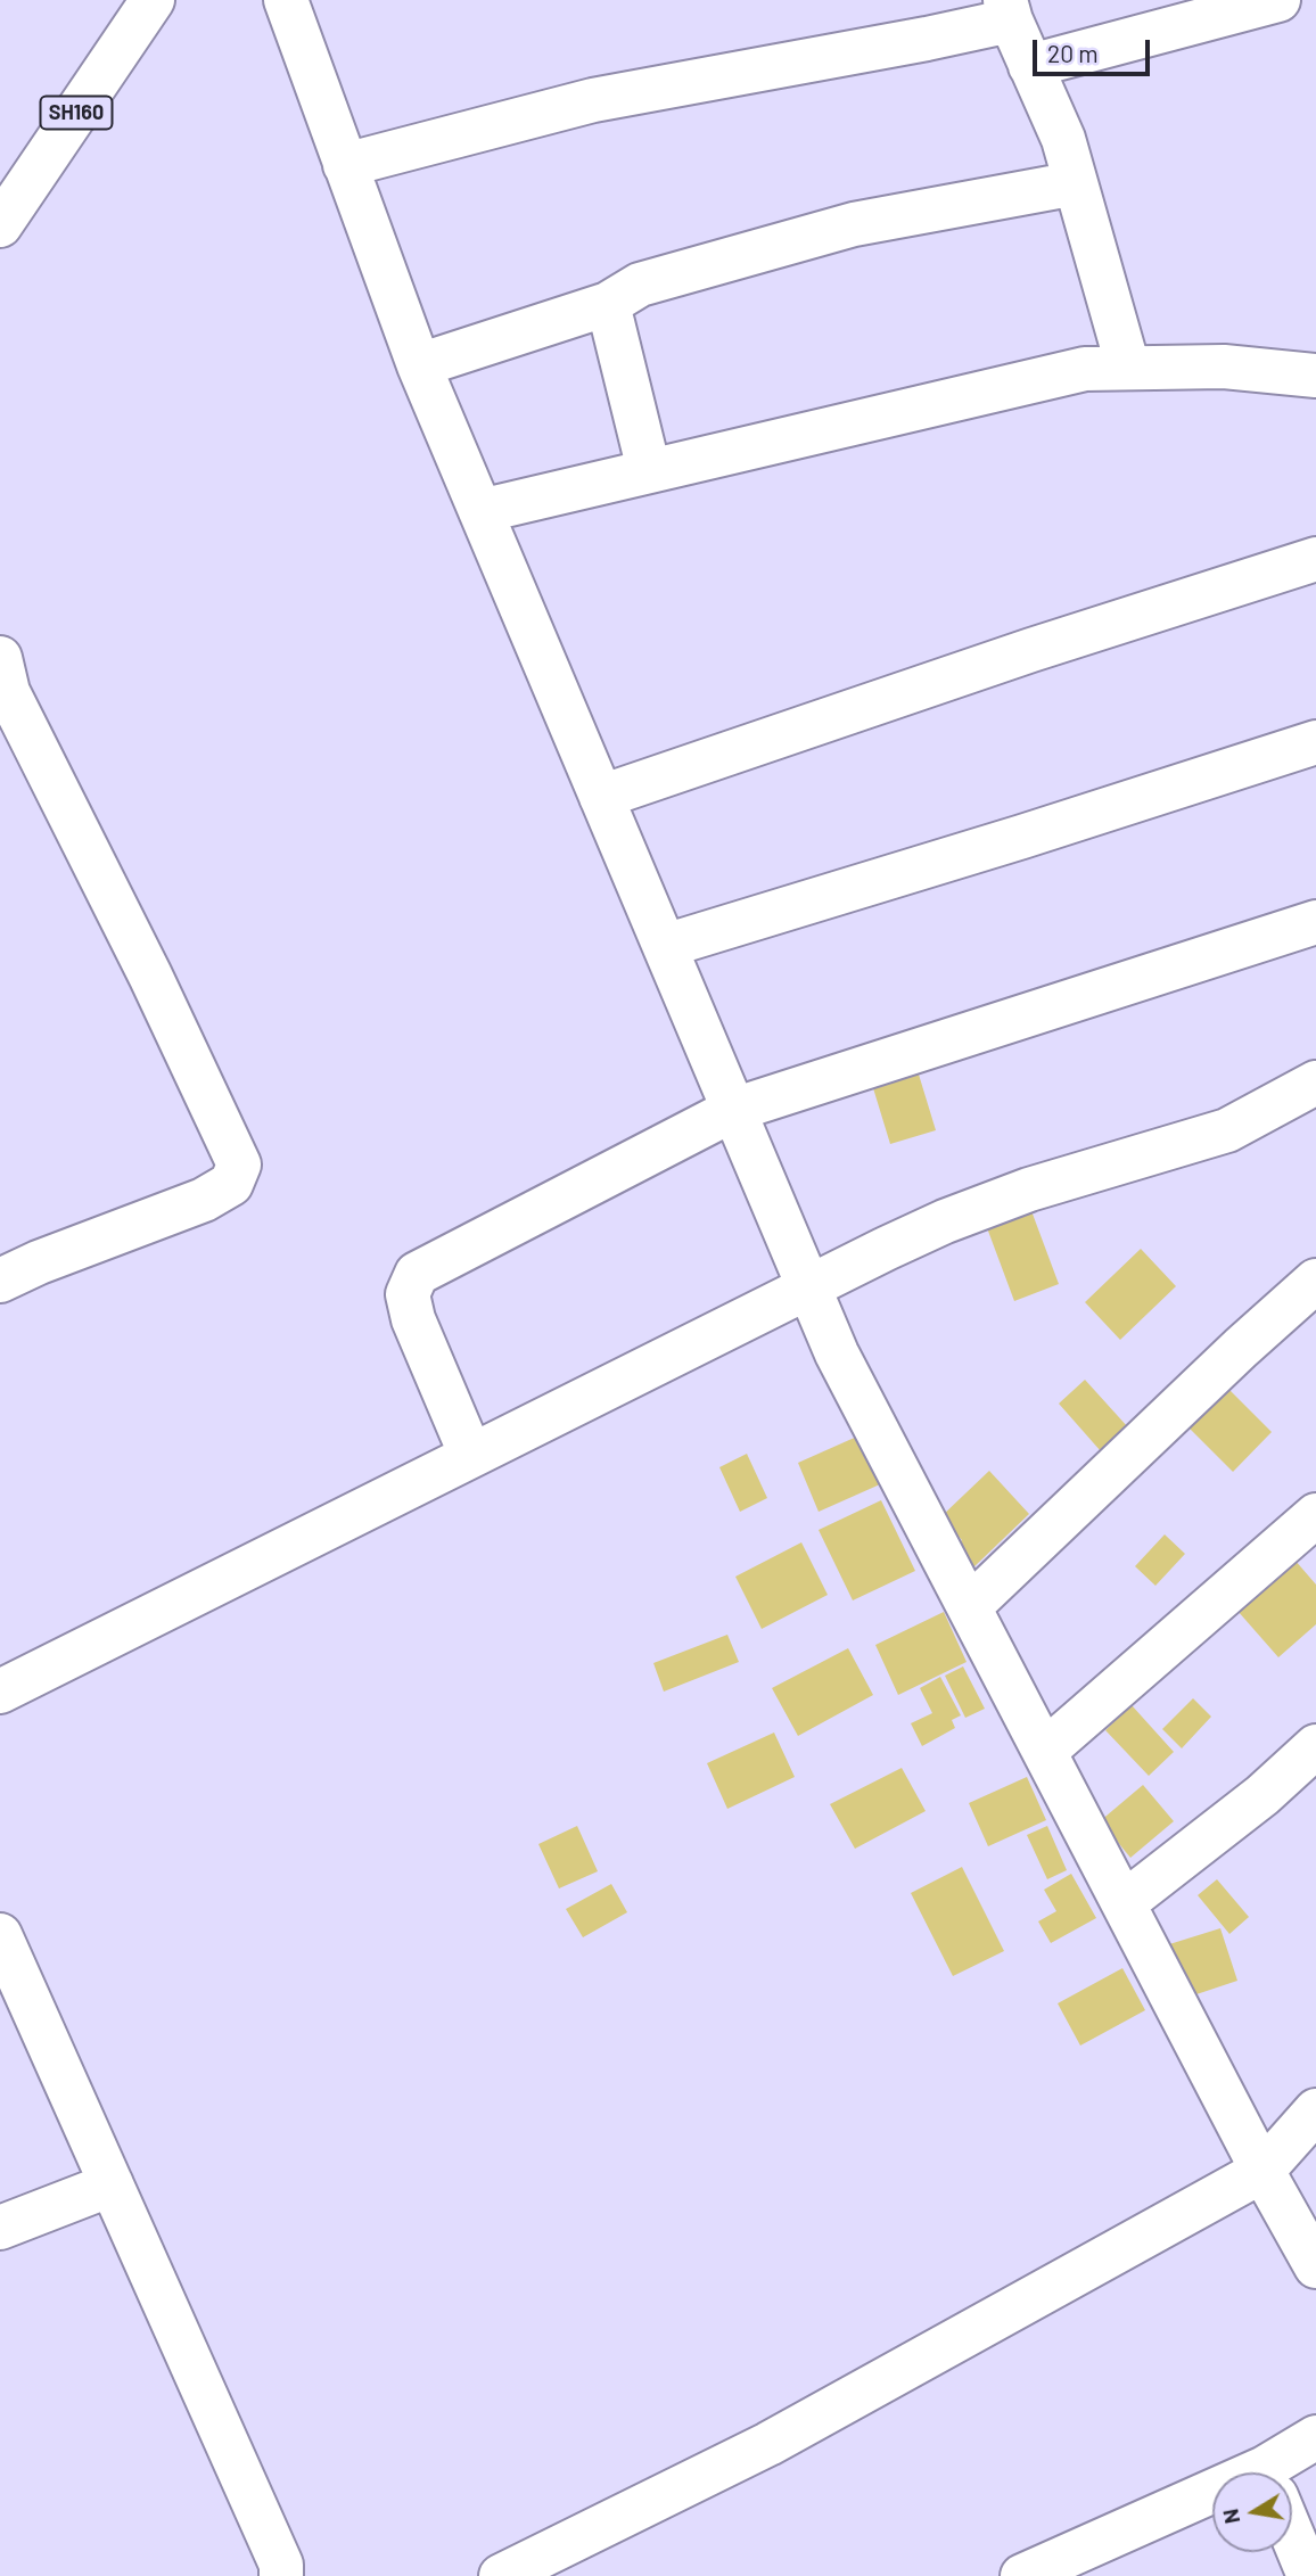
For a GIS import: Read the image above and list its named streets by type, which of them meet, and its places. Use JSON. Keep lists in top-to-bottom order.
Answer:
{
  "streets": {
    "street": ["SH160"]
  },
  "scale_bar": "20 m",
  "north": "left"
}
